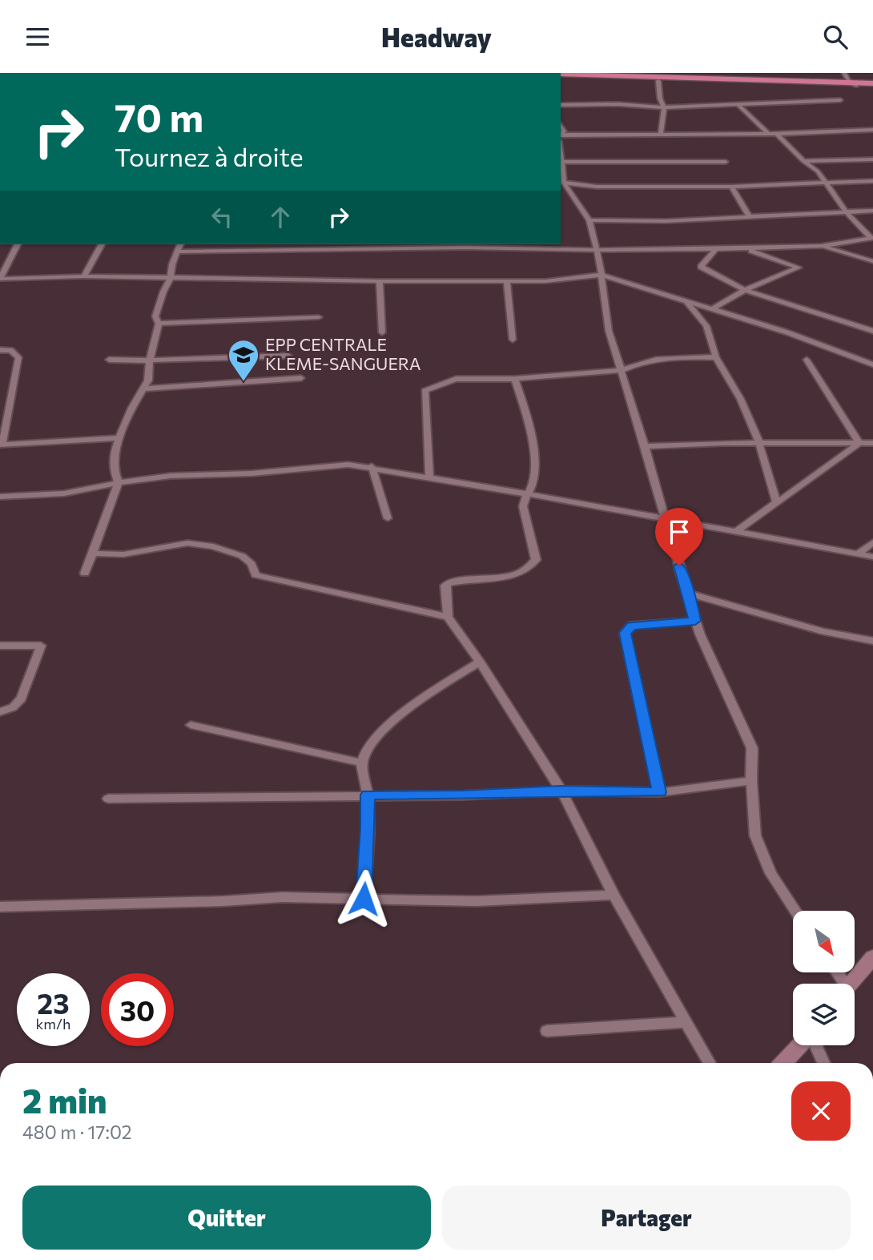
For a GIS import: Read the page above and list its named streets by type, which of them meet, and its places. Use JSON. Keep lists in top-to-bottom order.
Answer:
{
  "places": {
    "school or university": ["EPP CENTRALE KLEME-SANGUERA"]
  },
  "north": "bottom right",
  "page": {
    "header": "Headway",
    "turn": ["70 m", "Tournez à droite"],
    "speed": "23 km/h",
    "limit": "30",
    "heading": ["2 min", "480 m · 17:02"],
    "buttons": ["Quitter", "Partager"]
  }
}
